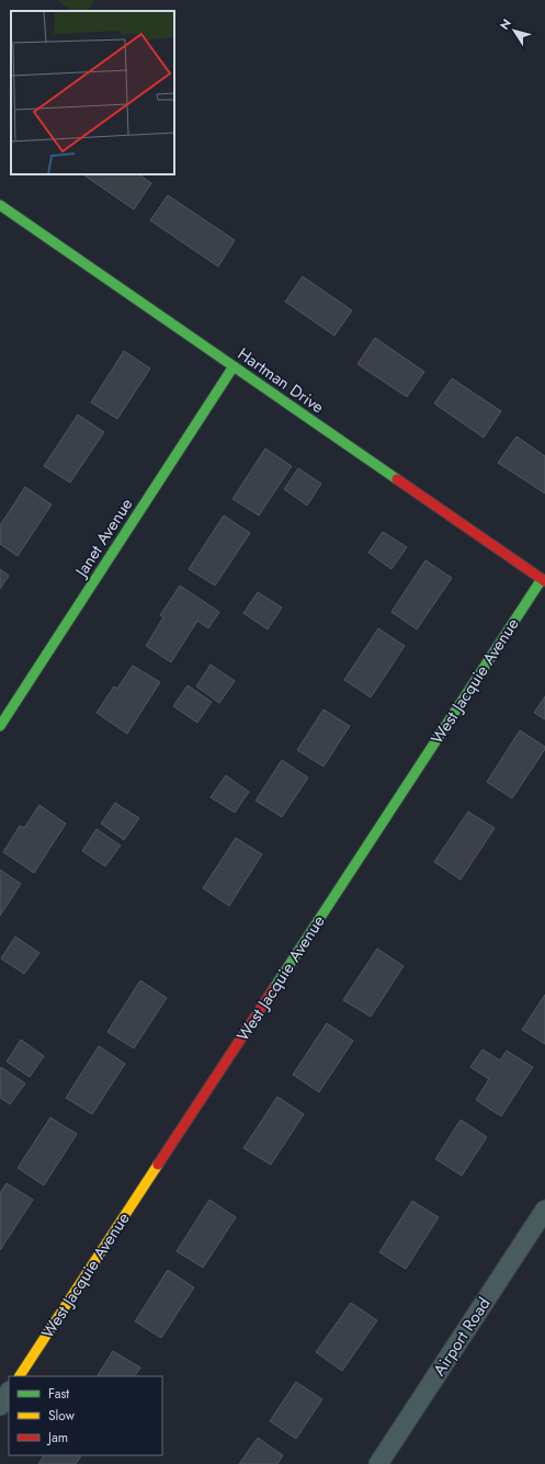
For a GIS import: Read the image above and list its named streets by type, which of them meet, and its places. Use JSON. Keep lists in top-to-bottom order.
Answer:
{
  "streets": {
    "street": [
      "Hartman Drive",
      "Janet Avenue",
      "West Jacquie Avenue",
      "Airport Road"
    ]
  },
  "crossings": [
    ["Hartman Drive", "Janet Avenue"],
    ["Hartman Drive", "West Jacquie Avenue"]
  ],
  "legend": ["Fast", "Slow", "Jam"],
  "north": "top left"
}
